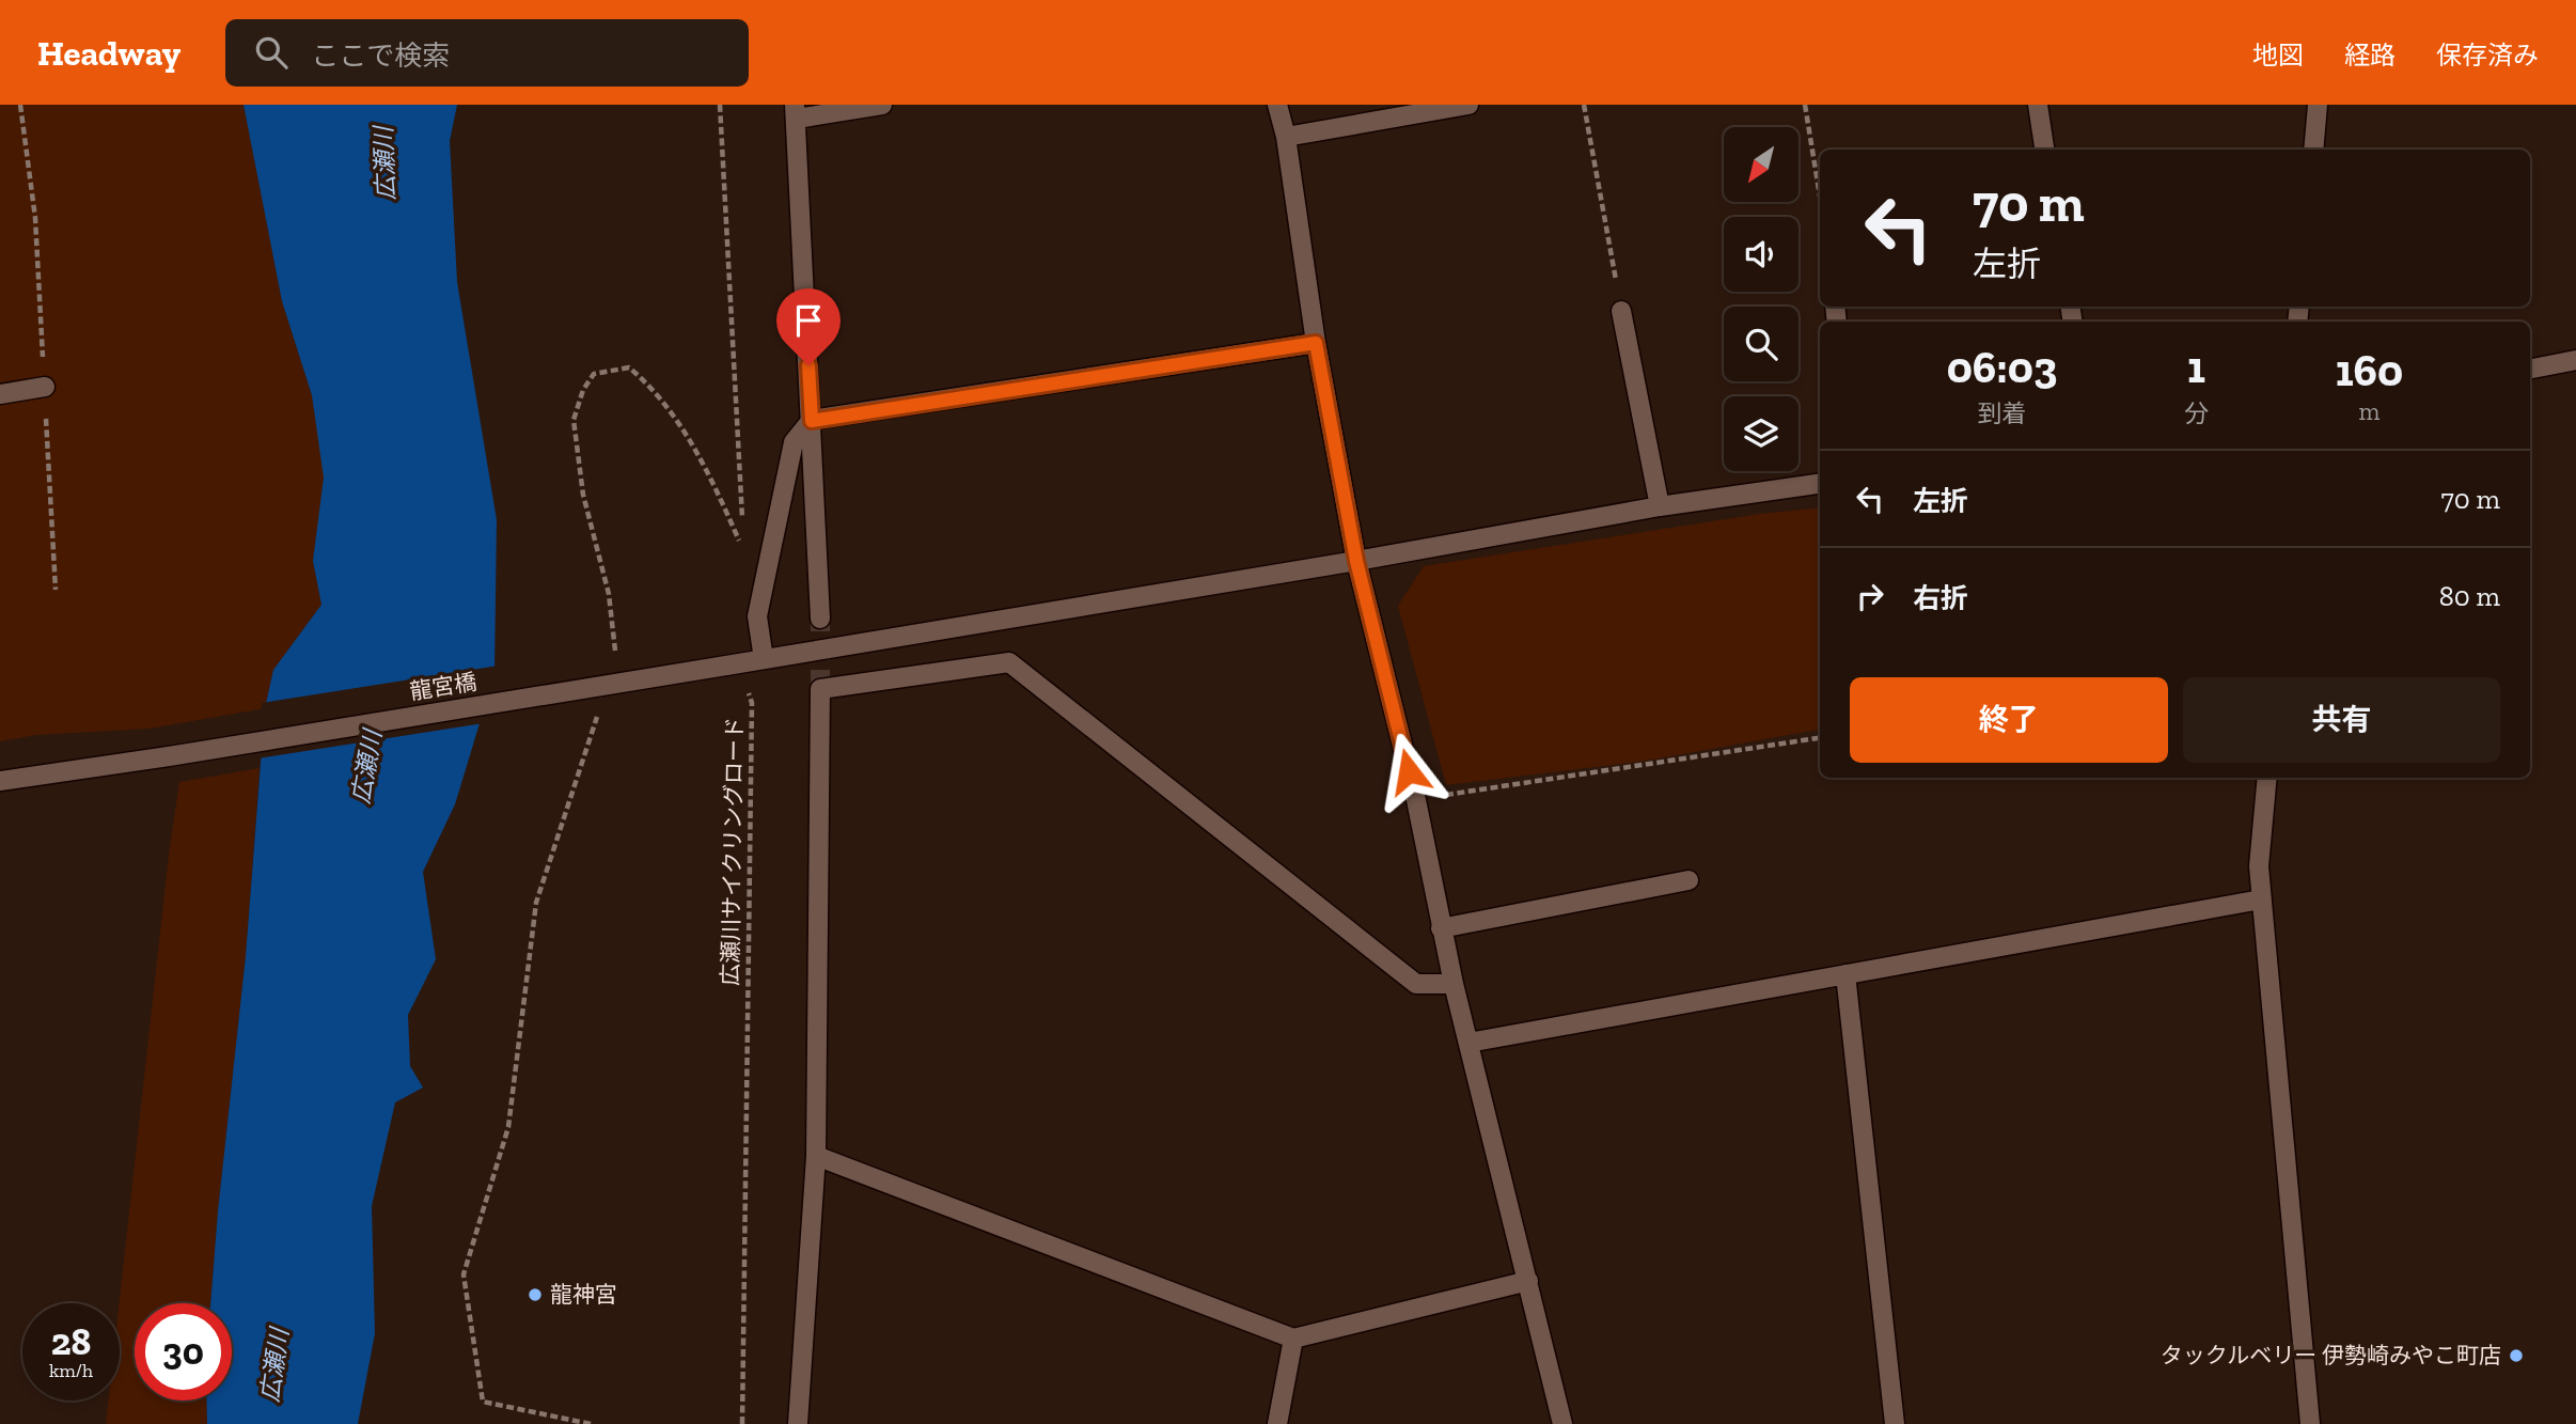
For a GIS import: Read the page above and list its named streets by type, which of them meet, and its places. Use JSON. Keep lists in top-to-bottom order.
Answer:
{
  "streets": {
    "street": ["龍宮橋"],
    "path": ["広瀬川サイクリングロード"]
  },
  "crossings": [
    ["龍宮橋", "広瀬川サイクリングロード"]
  ],
  "water": ["広瀬川"],
  "places": ["龍神宮", "タックルベリー 伊勢崎みやこ町店"],
  "north": "bottom left",
  "page": {
    "header": "Headway",
    "search": "ここで検索",
    "nav": ["地図", "経路", "保存済み"],
    "turn": ["70 m", "左折"],
    "eta": [
      "06:03",
      "到着",
      "1",
      "分",
      "160",
      "m"
    ],
    "list": [
      {
        "name": "左折",
        "value": "70 m"
      },
      {
        "name": "右折",
        "value": "80 m"
      }
    ],
    "buttons": ["終了", "共有"],
    "speed": "28 km/h",
    "limit": "30"
  }
}
